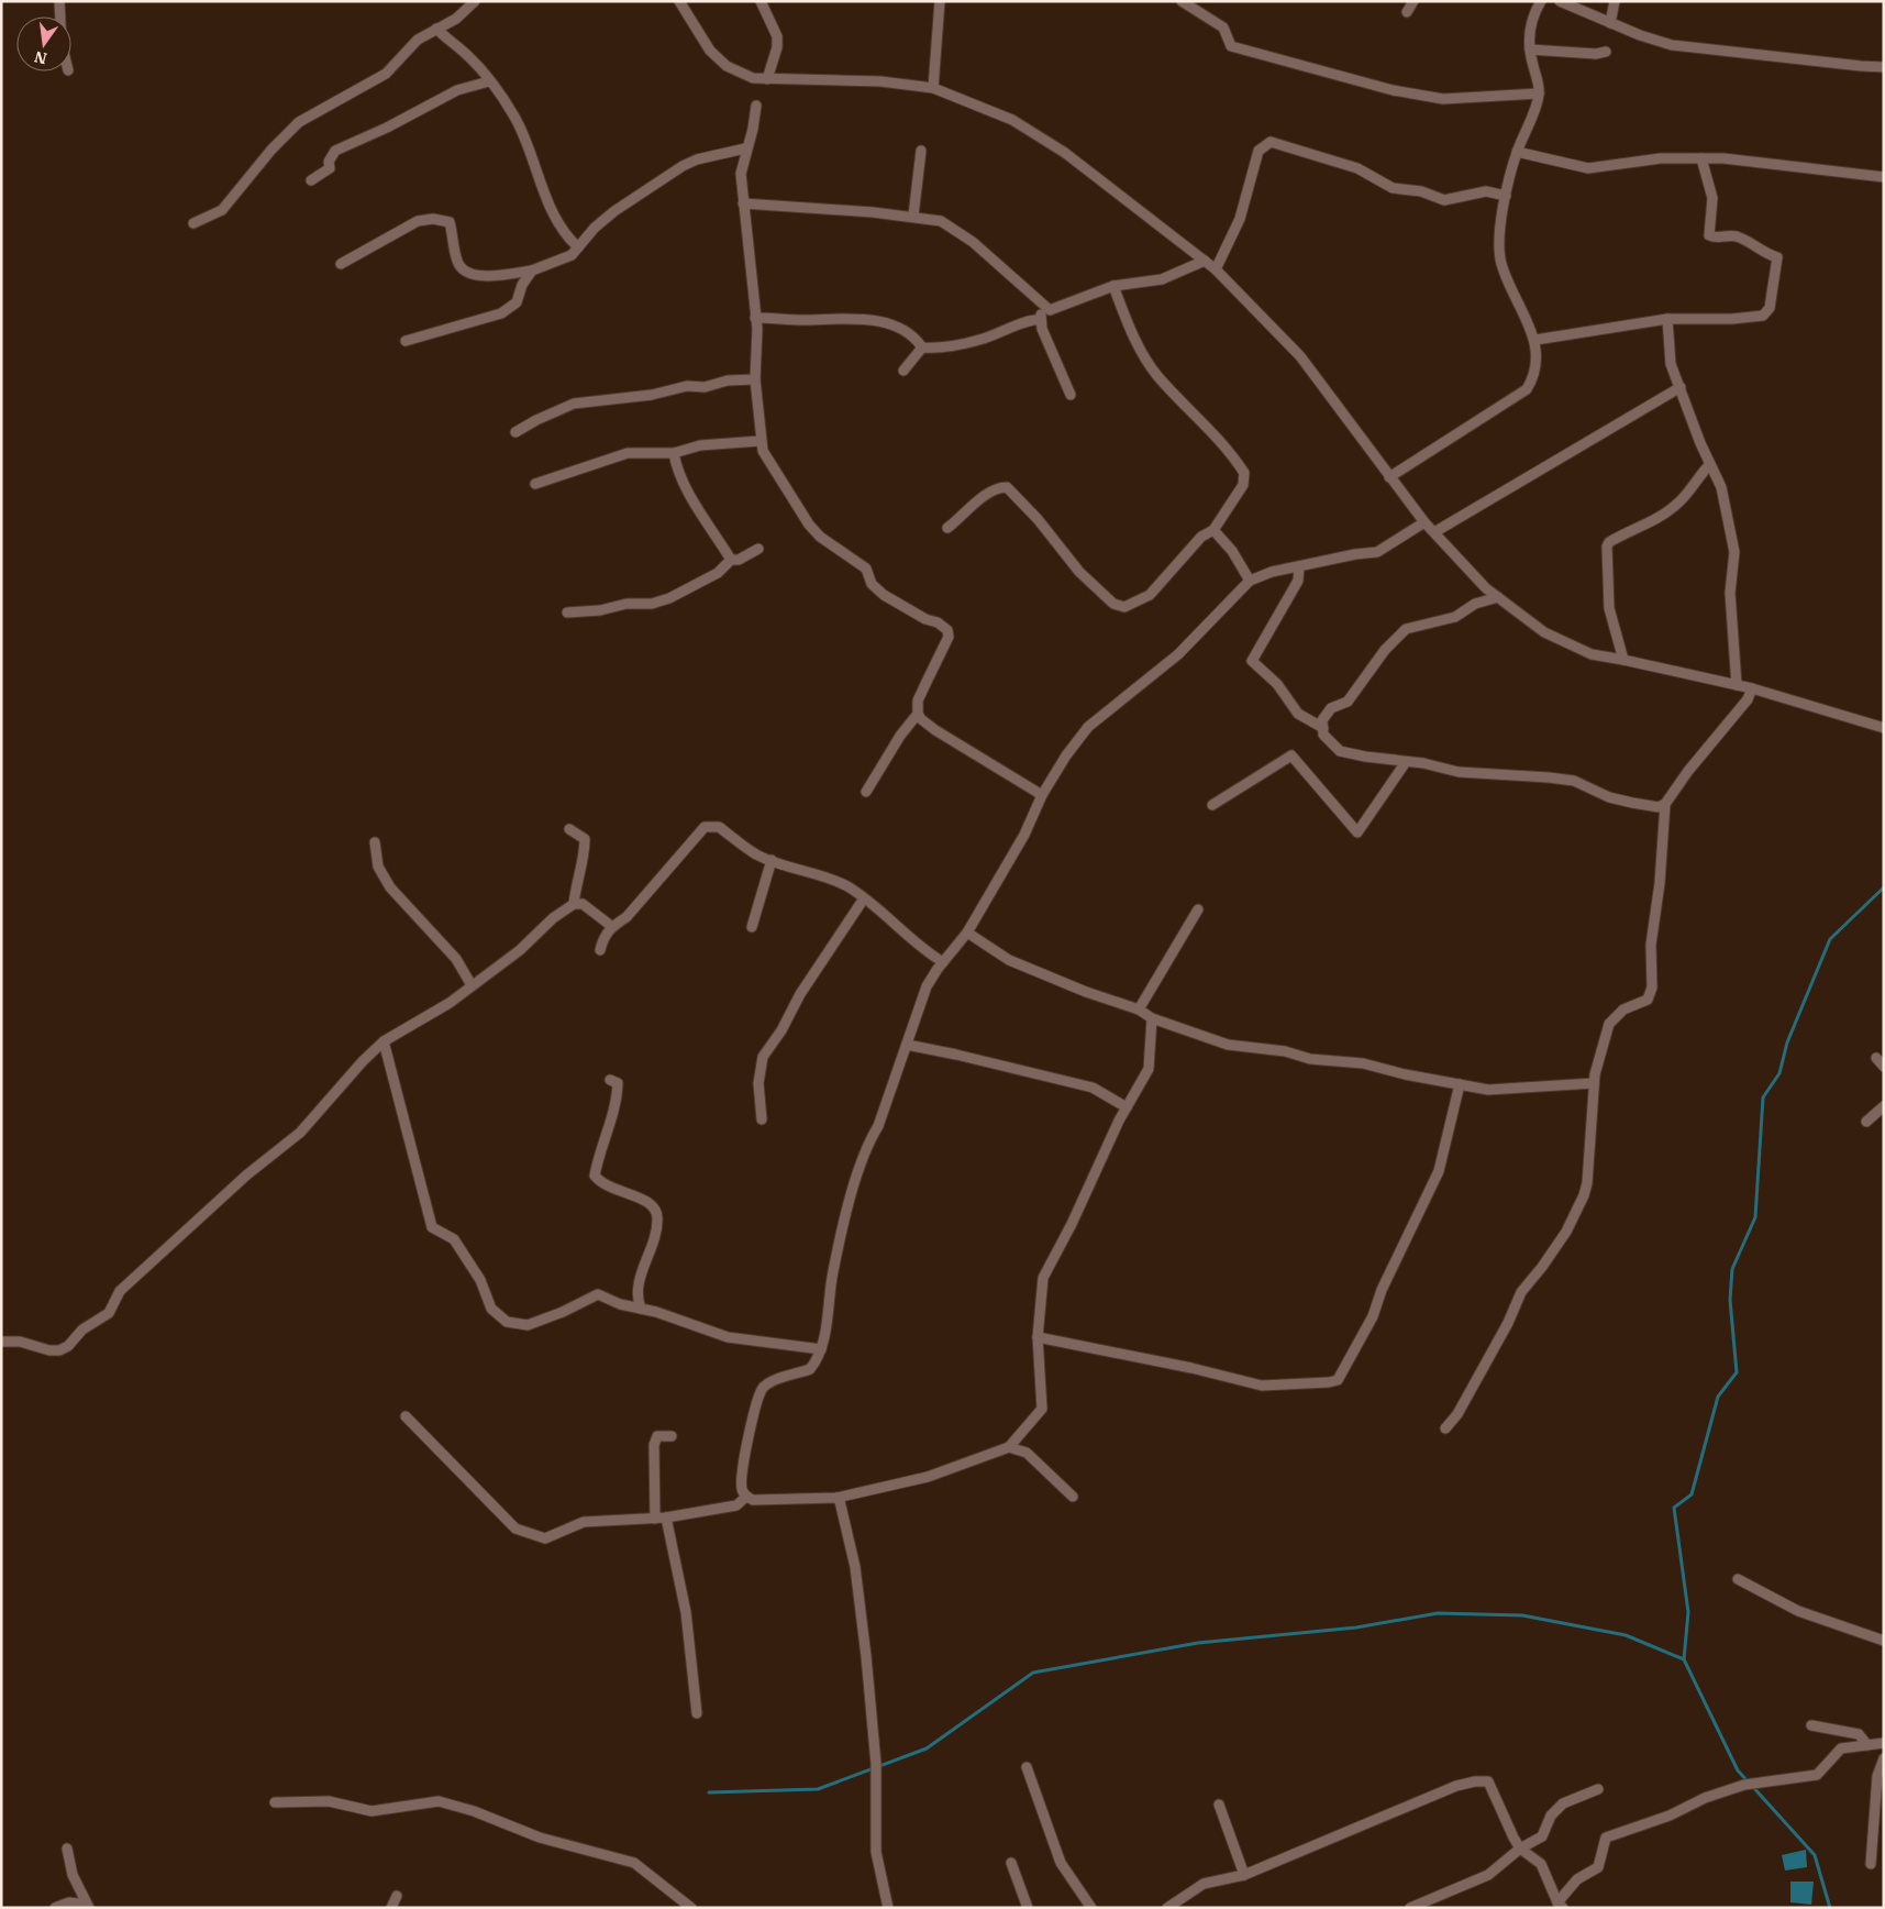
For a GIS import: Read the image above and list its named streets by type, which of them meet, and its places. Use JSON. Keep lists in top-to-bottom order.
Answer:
{
  "north": "bottom"
}
